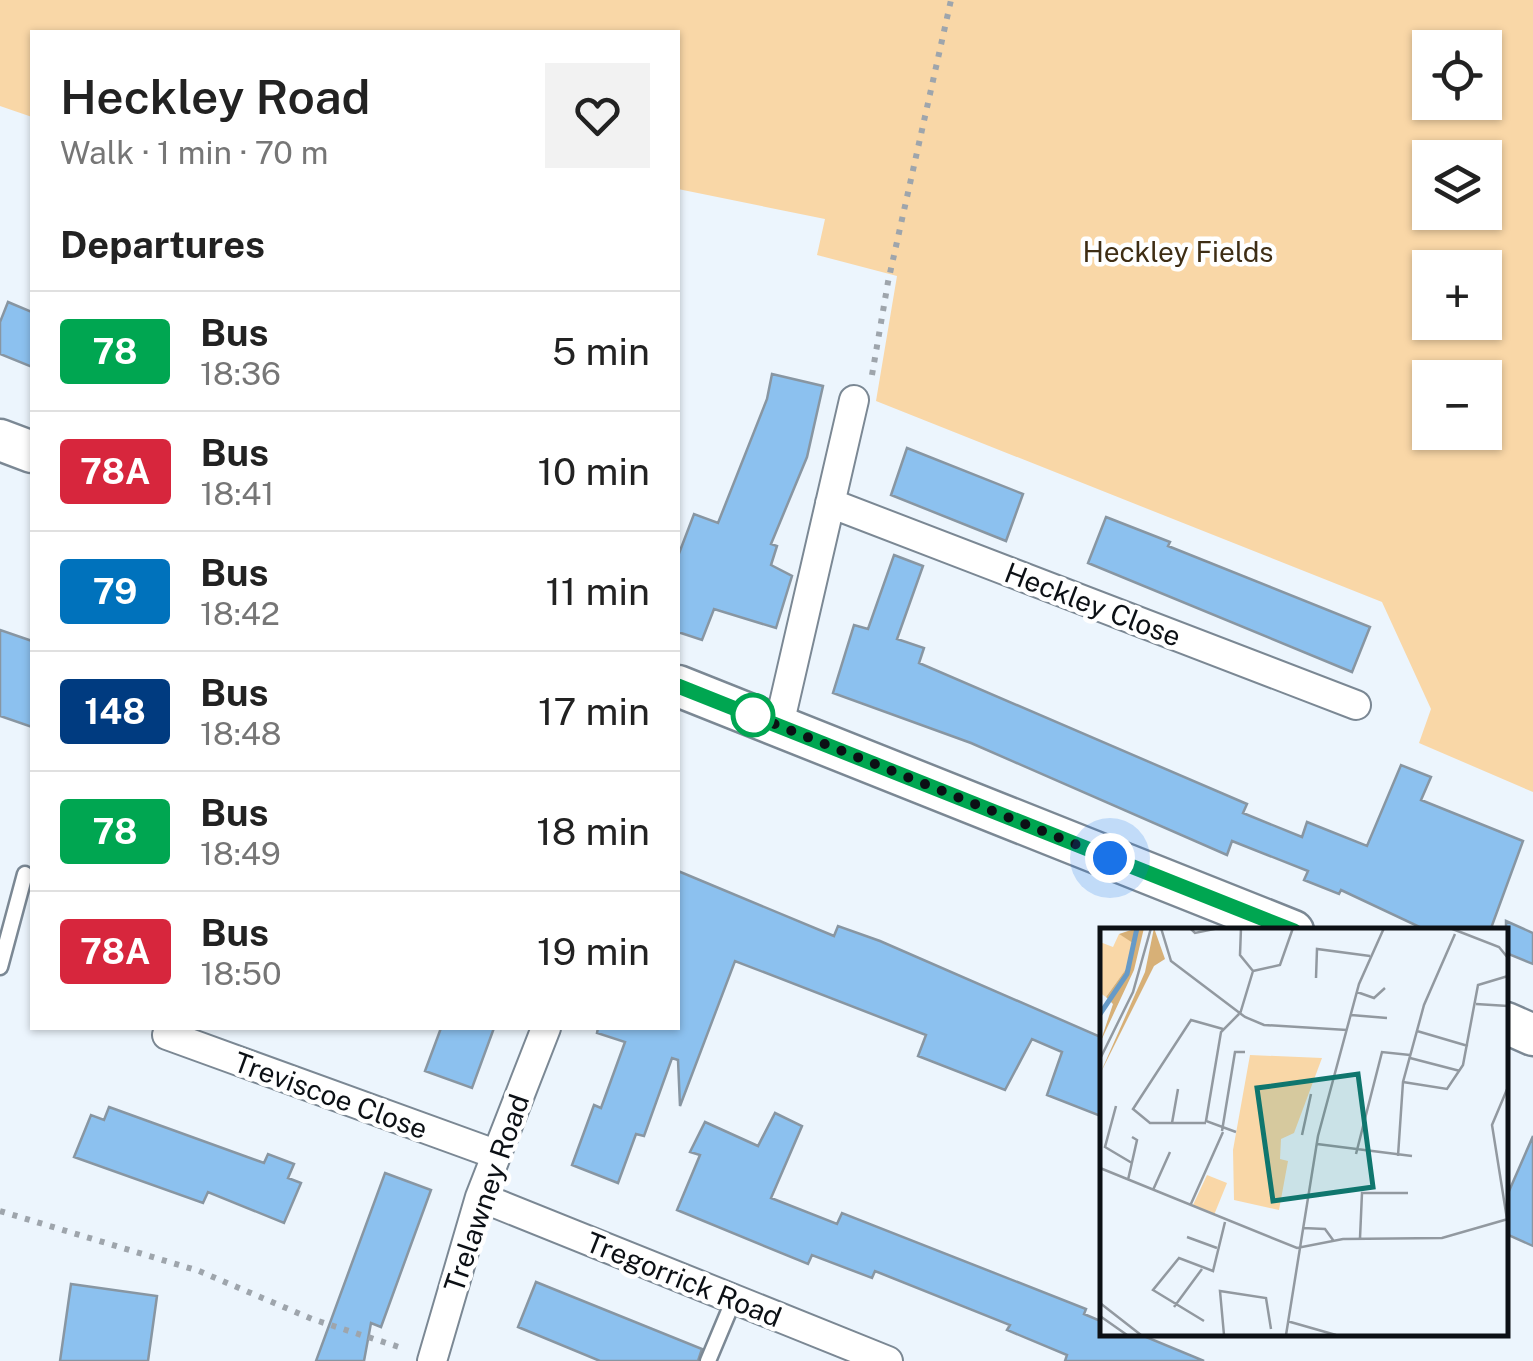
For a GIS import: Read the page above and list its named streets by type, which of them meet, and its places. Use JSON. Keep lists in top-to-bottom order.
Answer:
{
  "streets": {
    "street": [
      "Heckley Close",
      "Treviscoe Close",
      "Trelawney Road",
      "Tregorrick Road"
    ]
  },
  "crossings": [
    ["Treviscoe Close", "Trelawney Road"],
    ["Trelawney Road", "Tregorrick Road"]
  ],
  "parks": ["Heckley Fields"],
  "lines": ["bus line 78"],
  "page": {
    "map_buttons": ["+", "−"],
    "heading": [
      ["Heckley Road", "Walk · 1 min · 70 m"],
      "Departures"
    ],
    "list": [
      {
        "mark": "78",
        "name": "Bus",
        "note": "18:36",
        "value": "5 min"
      },
      {
        "mark": "78A",
        "name": "Bus",
        "note": "18:41",
        "value": "10 min"
      },
      {
        "mark": "79",
        "name": "Bus",
        "note": "18:42",
        "value": "11 min"
      },
      {
        "mark": "148",
        "name": "Bus",
        "note": "18:48",
        "value": "17 min"
      },
      {
        "mark": "78",
        "name": "Bus",
        "note": "18:49",
        "value": "18 min"
      },
      {
        "mark": "78A",
        "name": "Bus",
        "note": "18:50",
        "value": "19 min"
      }
    ]
  }
}
